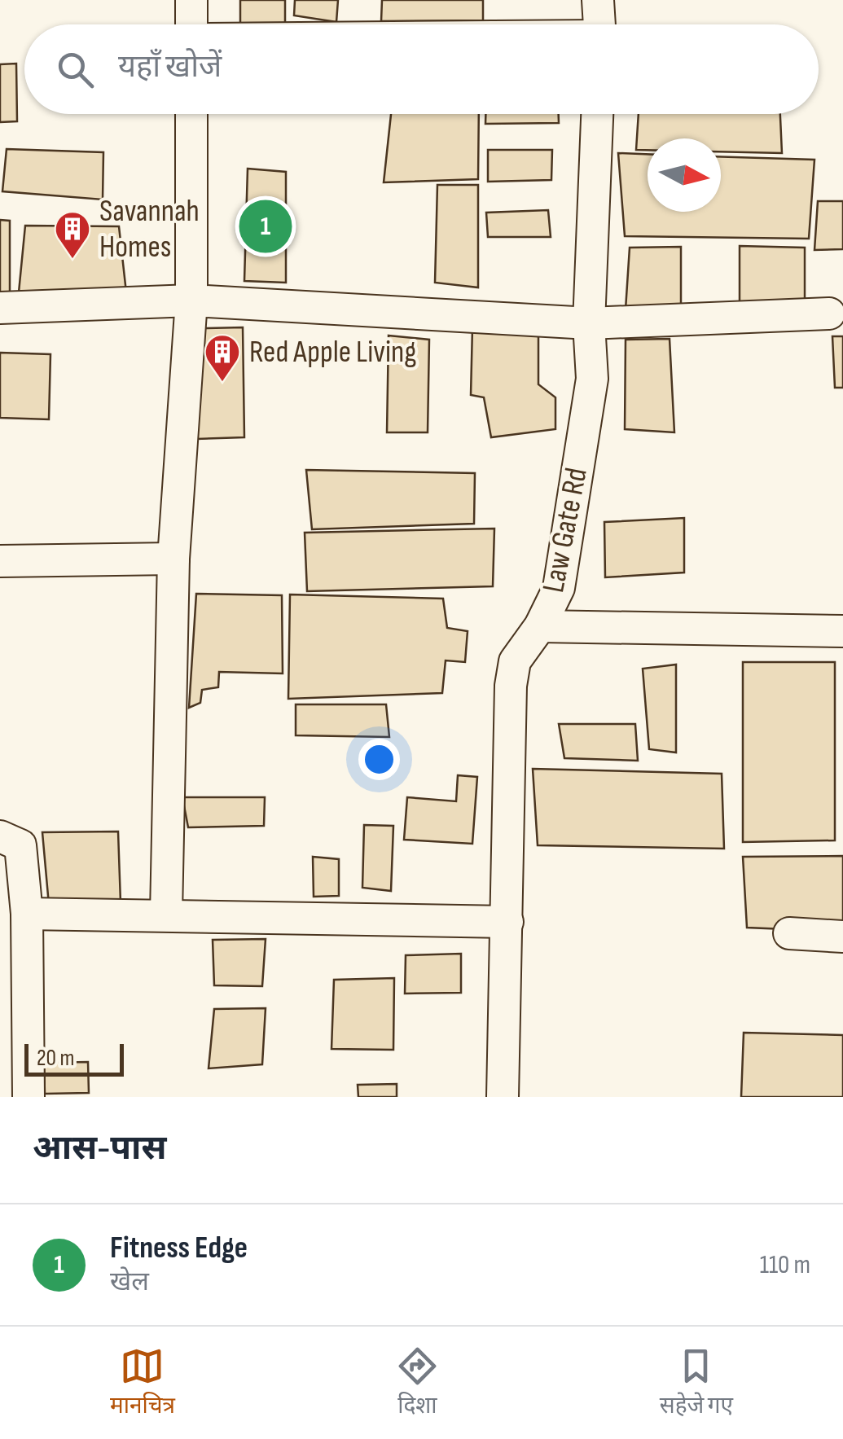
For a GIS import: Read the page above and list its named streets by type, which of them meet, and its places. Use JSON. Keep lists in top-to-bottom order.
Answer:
{
  "streets": {
    "street": ["Law Gate Rd"]
  },
  "places": {
    "building": ["Savannah Homes", "Red Apple Living"]
  },
  "scale_bar": "20 m",
  "north": "right",
  "page": {
    "search": "यहाँ खोजें",
    "pins": "1",
    "scale": "20 m",
    "heading": "आस-पास",
    "list": [
      {
        "mark": "1",
        "name": "Fitness Edge",
        "note": "खेल",
        "value": "110 m"
      }
    ],
    "nav": ["मानचित्र", "दिशा", "सहेजे गए"]
  }
}
